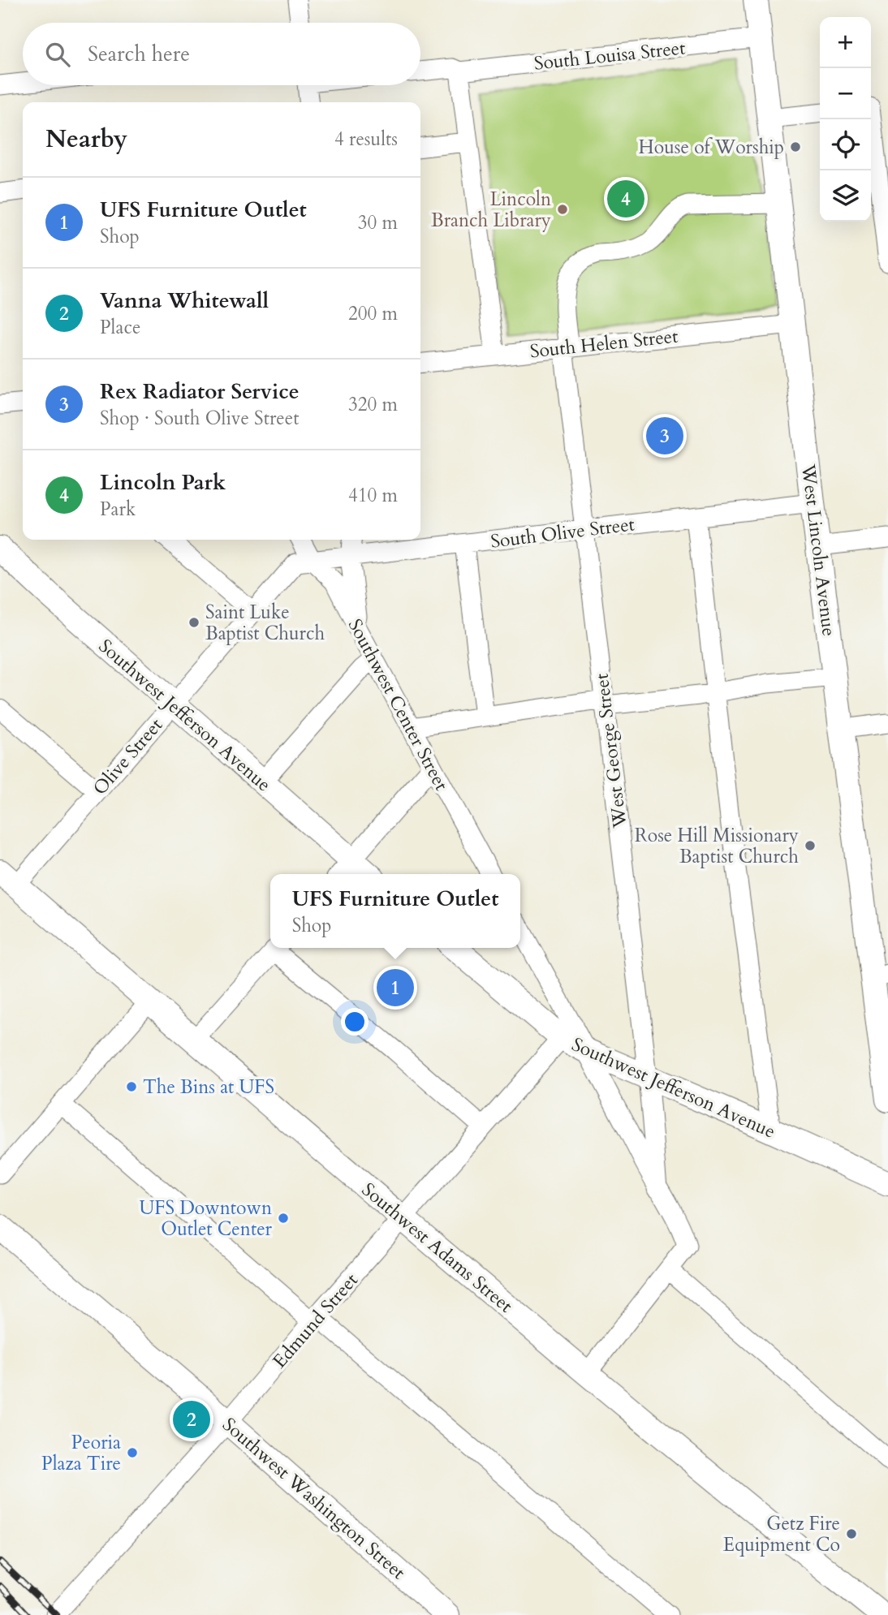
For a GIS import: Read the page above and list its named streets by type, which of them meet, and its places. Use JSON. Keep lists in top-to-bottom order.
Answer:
{
  "streets": {
    "main road": [
      "West Lincoln Avenue",
      "Southwest Jefferson Avenue",
      "Southwest Adams Street",
      "Southwest Washington Street"
    ],
    "street": [
      "South Louisa Street",
      "South Helen Street",
      "South Olive Street",
      "Southwest Center Street",
      "West George Street",
      "Olive Street",
      "Edmund Street"
    ]
  },
  "crossings": [
    ["South Louisa Street", "West Lincoln Avenue"],
    ["South Helen Street", "West Lincoln Avenue"],
    ["South Helen Street", "West George Street"],
    ["South Olive Street", "West Lincoln Avenue"],
    ["South Olive Street", "Southwest Center Street"],
    ["South Olive Street", "West George Street"],
    ["South Olive Street", "Olive Street"],
    ["West Lincoln Avenue", "West George Street"],
    ["Southwest Center Street", "Olive Street"],
    ["Southwest Jefferson Avenue", "West George Street"],
    ["Southwest Jefferson Avenue", "Olive Street"],
    ["Southwest Jefferson Avenue", "Edmund Street"],
    ["Olive Street", "Southwest Adams Street"],
    ["Southwest Adams Street", "Edmund Street"],
    ["Edmund Street", "Southwest Washington Street"]
  ],
  "places": [
    "House of Worship",
    "Lincoln Branch Library",
    "Saint Luke Baptist Church",
    "Rose Hill Missionary Baptist Church",
    "The Bins at UFS",
    "UFS Downtown Outlet Center",
    "Peoria Plaza Tire",
    "Getz Fire Equipment Co"
  ],
  "page": {
    "map_buttons": ["+", "−"],
    "search": "Search here",
    "heading": ["Nearby", "4 results"],
    "list": [
      {
        "mark": "1",
        "name": "UFS Furniture Outlet",
        "note": "Shop",
        "value": "30 m"
      },
      {
        "mark": "2",
        "name": "Vanna Whitewall",
        "note": "Place",
        "value": "200 m"
      },
      {
        "mark": "3",
        "name": "Rex Radiator Service",
        "note": "Shop · South Olive Street",
        "value": "320 m"
      },
      {
        "mark": "4",
        "name": "Lincoln Park",
        "note": "Park",
        "value": "410 m"
      }
    ],
    "pins": [
      "4",
      "3",
      "1",
      "2"
    ],
    "popup": ["UFS Furniture Outlet", "Shop"]
  }
}
